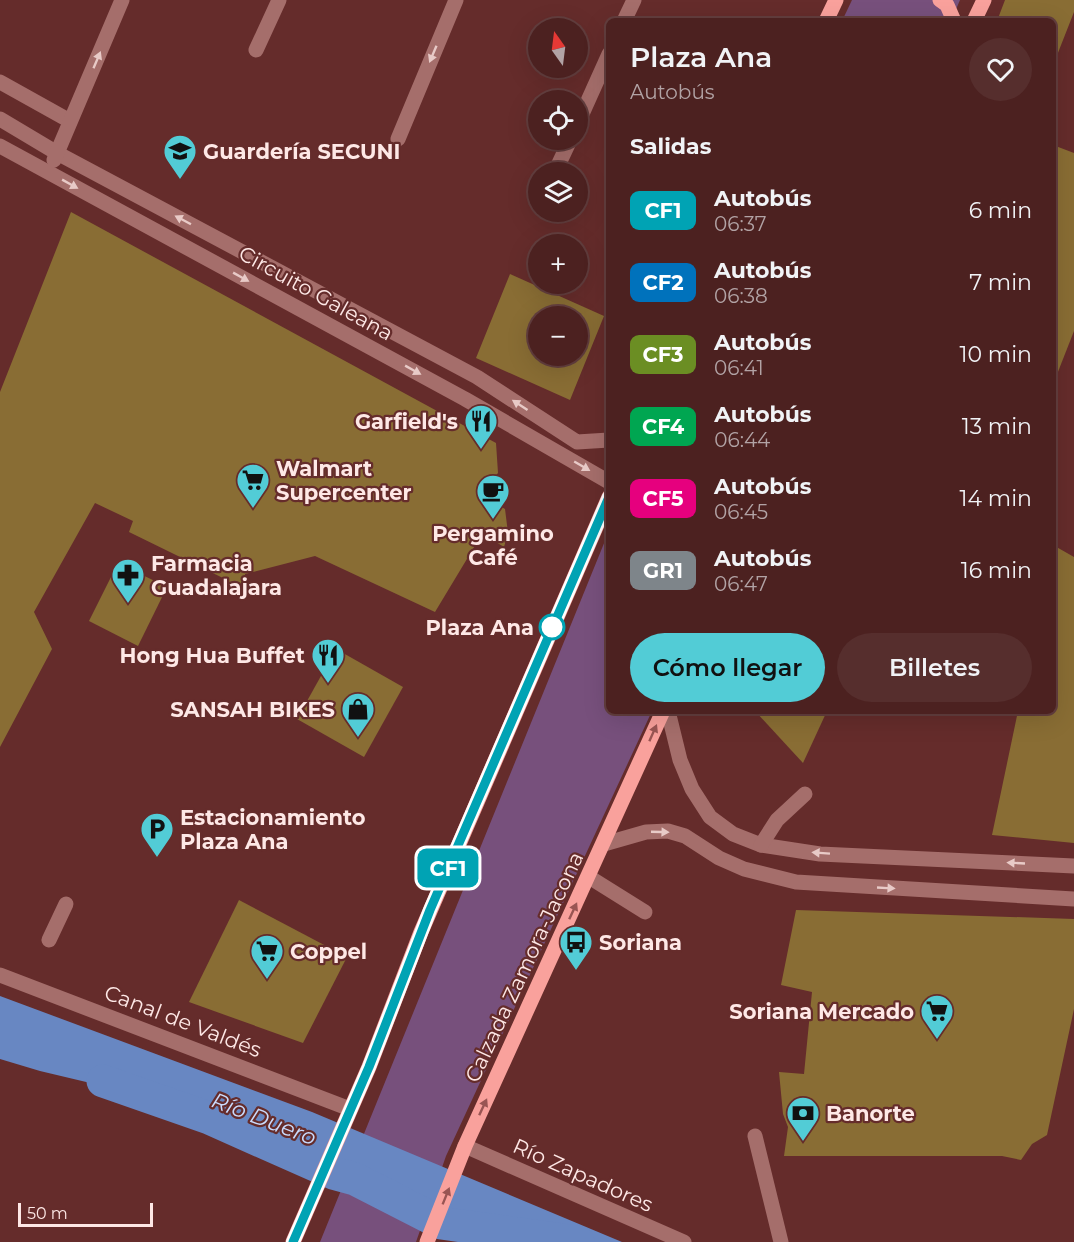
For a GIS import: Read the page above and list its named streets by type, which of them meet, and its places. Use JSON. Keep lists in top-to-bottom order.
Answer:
{
  "streets": {
    "main road": ["Calzada Zamora-Jacona"],
    "street": ["Circuito Galeana", "Canal de Valdés", "Río Zapadores"]
  },
  "crossings": [
    ["Calzada Zamora-Jacona", "Río Zapadores"]
  ],
  "water": ["Río Duero"],
  "places": {
    "school or university": ["Guardería SECUNI"],
    "restaurant": ["Garfield's", "Hong Hua Buffet"],
    "supermarket": ["Walmart Supercenter", "Coppel", "Soriana Mercado"],
    "cafe": ["Pergamino Café"],
    "pharmacy": ["Farmacia Guadalajara"],
    "other": ["Plaza Ana"],
    "shop": ["SANSAH BIKES"],
    "parking": ["Estacionamiento Plaza Ana"],
    "bus stop": ["Soriana"],
    "bank": ["Banorte"]
  },
  "lines": ["bus line CF1"],
  "scale_bar": "50 m",
  "north": "top",
  "page": {
    "on_map": "CF1",
    "map_buttons": ["+", "−"],
    "heading": [
      ["Plaza Ana", "Autobús"],
      "Salidas"
    ],
    "list": [
      {
        "mark": "CF1",
        "name": "Autobús",
        "note": "06:37",
        "value": "6 min"
      },
      {
        "mark": "CF2",
        "name": "Autobús",
        "note": "06:38",
        "value": "7 min"
      },
      {
        "mark": "CF3",
        "name": "Autobús",
        "note": "06:41",
        "value": "10 min"
      },
      {
        "mark": "CF4",
        "name": "Autobús",
        "note": "06:44",
        "value": "13 min"
      },
      {
        "mark": "CF5",
        "name": "Autobús",
        "note": "06:45",
        "value": "14 min"
      },
      {
        "mark": "GR1",
        "name": "Autobús",
        "note": "06:47",
        "value": "16 min"
      }
    ],
    "buttons": ["Cómo llegar", "Billetes"],
    "scale": "50 m"
  }
}
